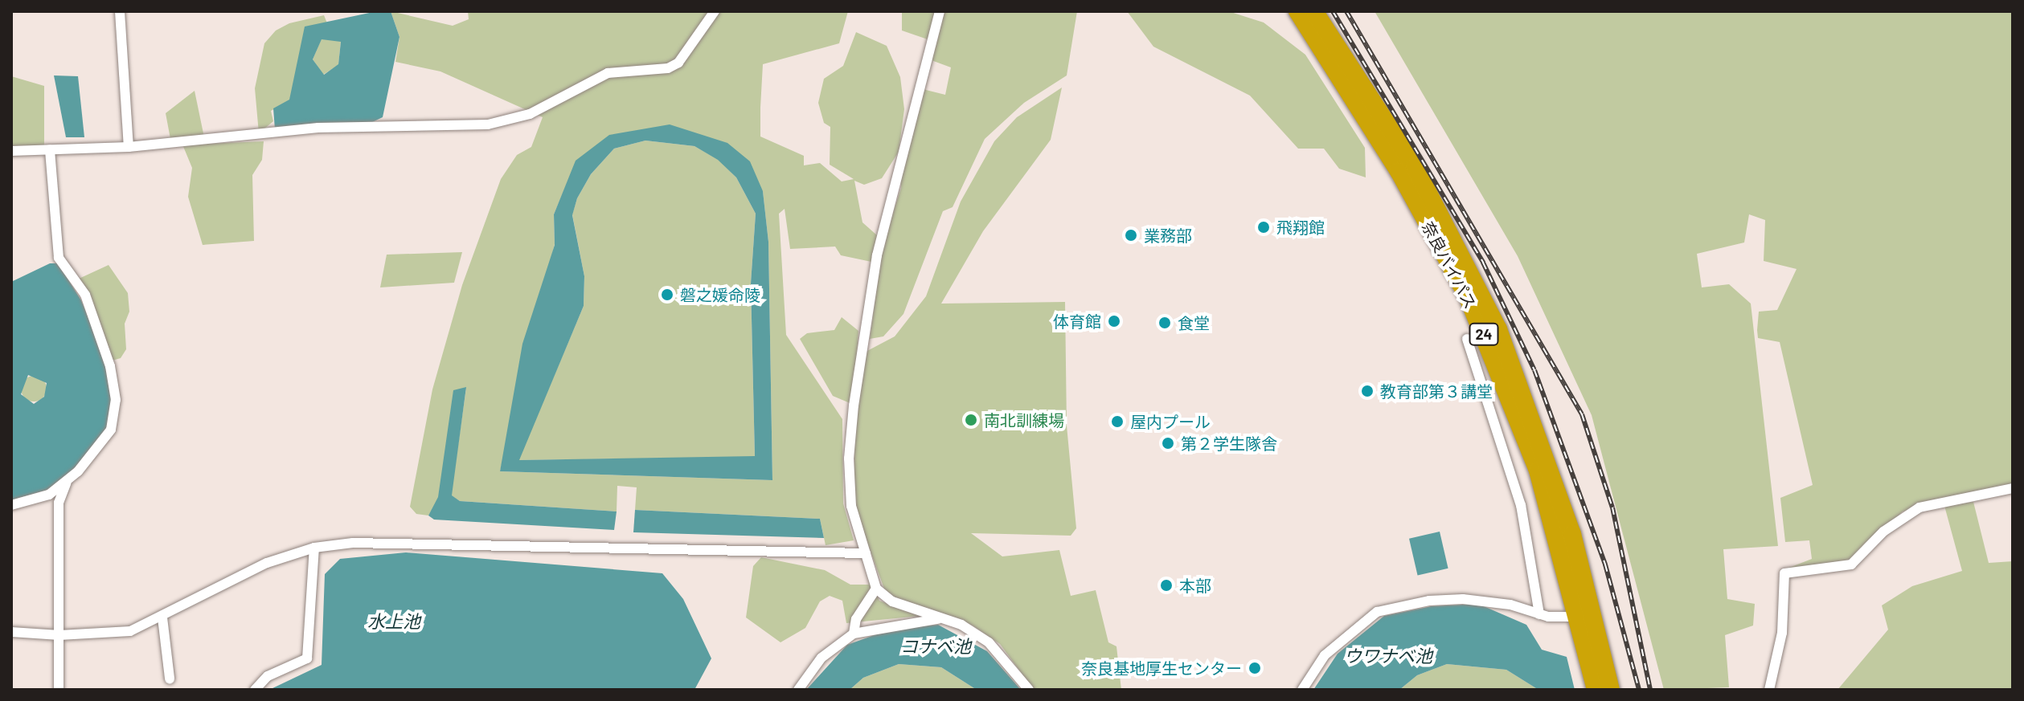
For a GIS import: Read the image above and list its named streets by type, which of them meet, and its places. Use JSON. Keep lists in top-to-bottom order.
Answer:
{
  "streets": {
    "highway": ["奈良バイパス", "24"]
  },
  "water": ["水上池", "コナベ池", "ウワナベ池"],
  "places": [
    "飛翔館",
    "業務部",
    "磐之媛命陵",
    "体育館",
    "食堂",
    "教育部第３講堂",
    "南北訓練場",
    "屋内プール",
    "第２学生隊舎",
    "本部",
    "奈良基地厚生センター"
  ]
}
